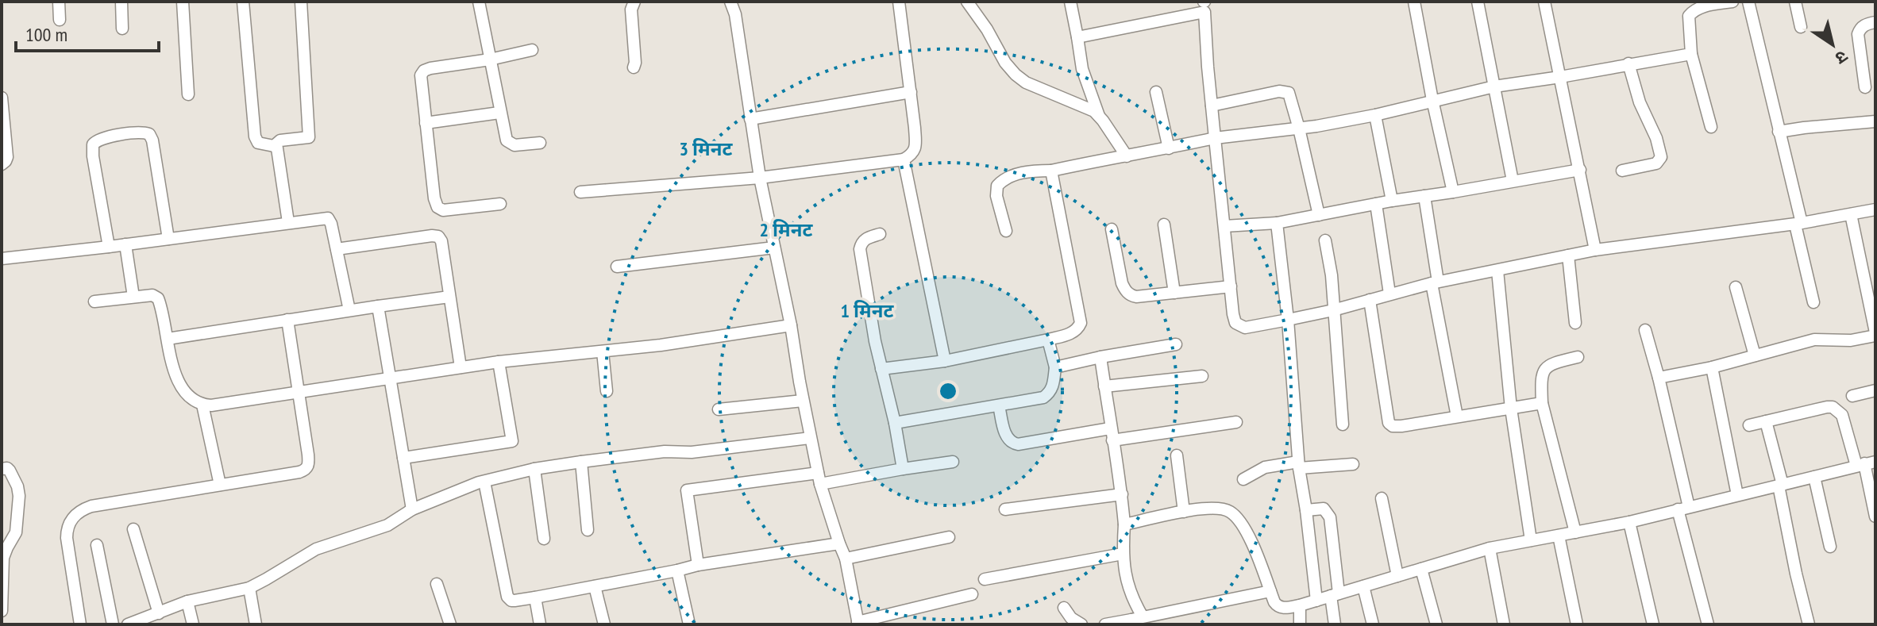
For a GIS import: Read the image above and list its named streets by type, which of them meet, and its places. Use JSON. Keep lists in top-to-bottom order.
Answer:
{
  "scale_bar": "100 m",
  "north": "bottom right",
  "rings": ["3 मिनट", "2 मिनट", "1 मिनट"]
}
